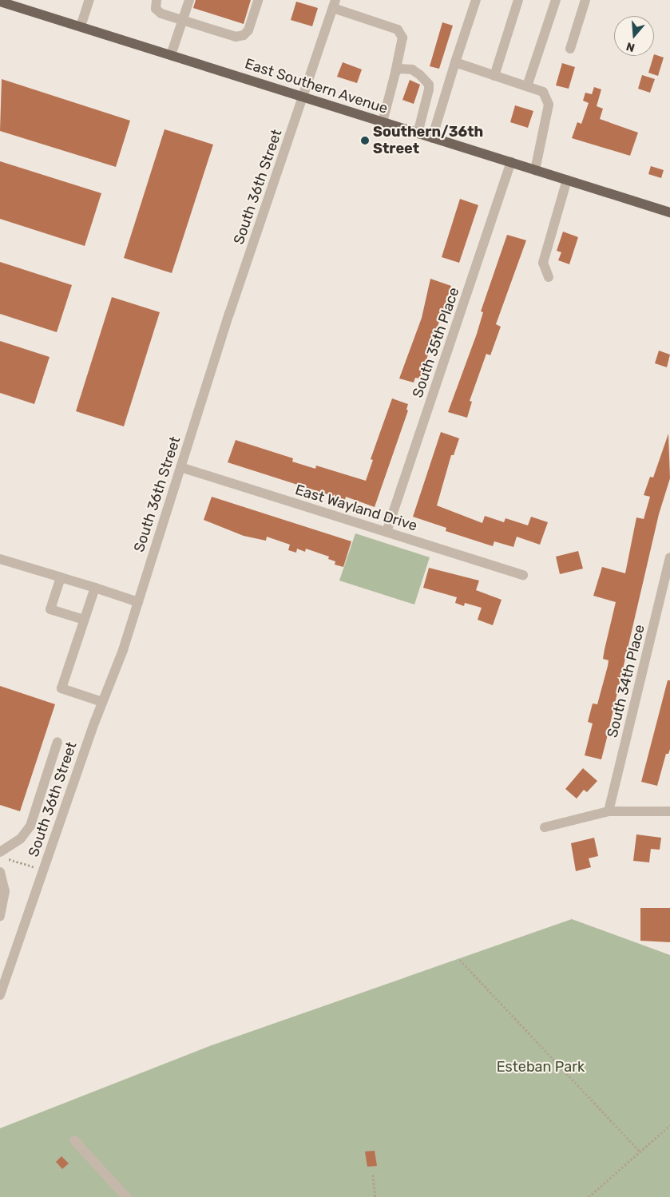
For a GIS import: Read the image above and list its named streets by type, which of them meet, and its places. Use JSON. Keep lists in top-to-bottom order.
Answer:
{
  "streets": {
    "main road": ["East Southern Avenue"],
    "street": [
      "South 36th Street",
      "South 35th Place",
      "East Wayland Drive",
      "South 34th Place"
    ]
  },
  "crossings": [
    ["East Southern Avenue", "South 36th Street"],
    ["East Southern Avenue", "South 35th Place"],
    ["South 36th Street", "East Wayland Drive"],
    ["South 35th Place", "East Wayland Drive"]
  ],
  "parks": ["Esteban Park"],
  "places": ["Southern/36th Street"],
  "north": "bottom"
}
